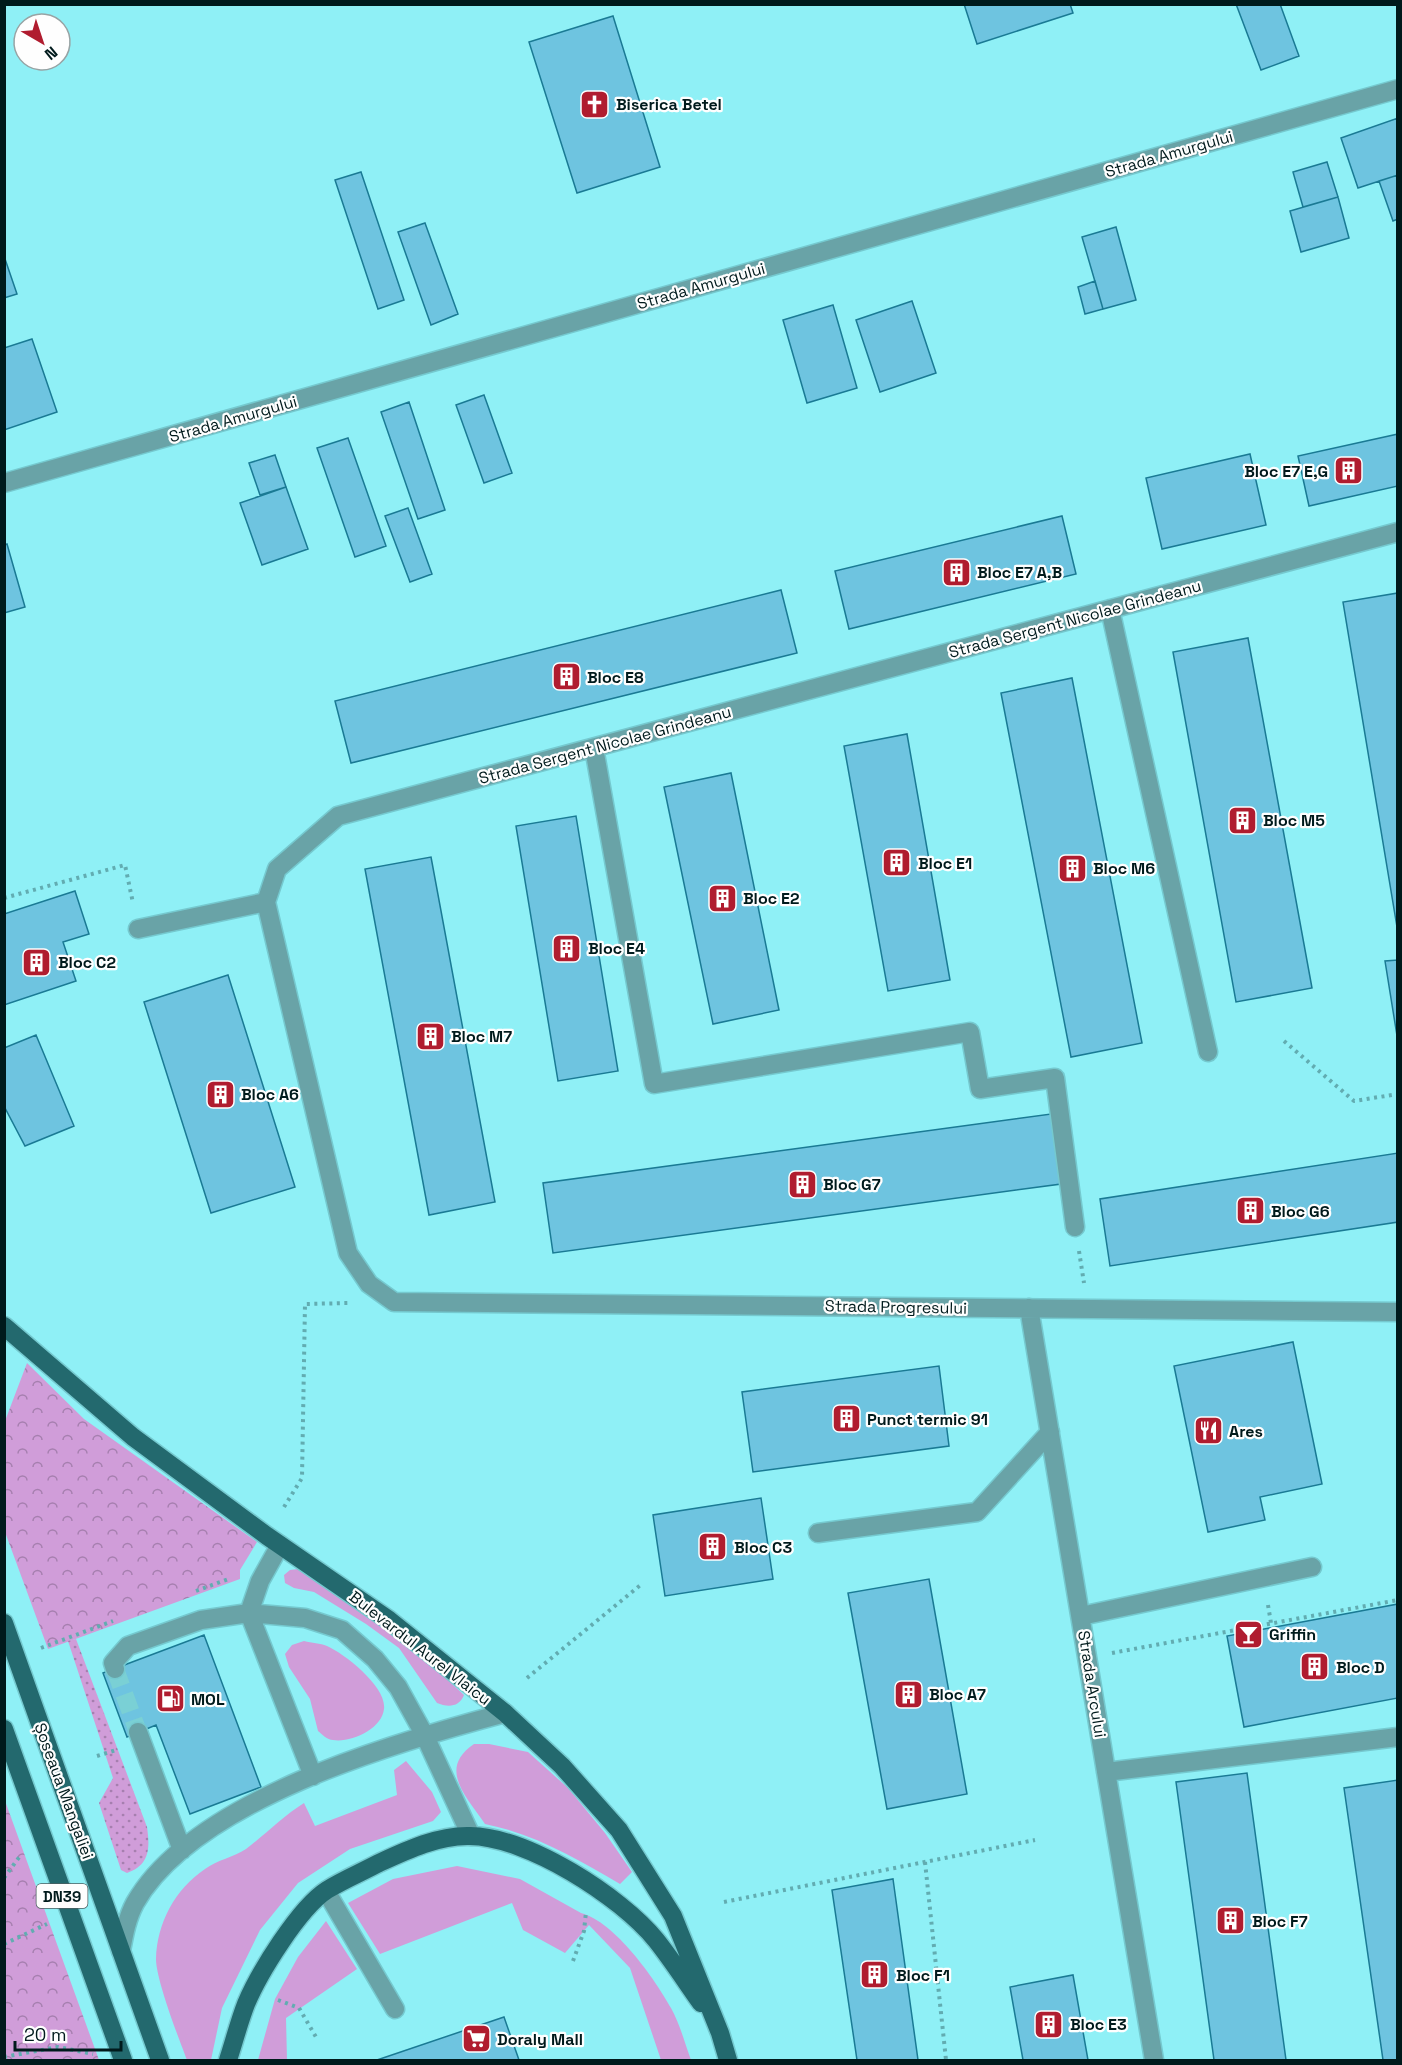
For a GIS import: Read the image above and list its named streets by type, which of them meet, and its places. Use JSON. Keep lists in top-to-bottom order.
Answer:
{
  "streets": {
    "main road": ["Bulevardul Aurel Vlaicu", "Șoseaua Mangaliei", "DN39"],
    "street": [
      "Strada Amurgului",
      "Strada Sergent Nicolae Grindeanu",
      "Strada Progresului",
      "Strada Arcului"
    ]
  },
  "crossings": [
    ["Strada Progresului", "Strada Arcului"]
  ],
  "places": {
    "church": ["Biserica Betel"],
    "building": [
      "Bloc E7 E,G",
      "Bloc E7 A,B",
      "Bloc E8",
      "Bloc M5",
      "Bloc E1",
      "Bloc M6",
      "Bloc E2",
      "Bloc E4",
      "Bloc C2",
      "Bloc M7",
      "Bloc A6",
      "Bloc G7",
      "Bloc G6",
      "Punct termic 91",
      "Bloc C3",
      "Bloc D",
      "Bloc A7",
      "Bloc F7",
      "Bloc F1",
      "Bloc E3"
    ],
    "restaurant": ["Ares"],
    "bar": ["Griffin"],
    "fuel station": ["MOL"],
    "supermarket": ["Doraly Mall"]
  },
  "scale_bar": "20 m",
  "north": "bottom right"
}
